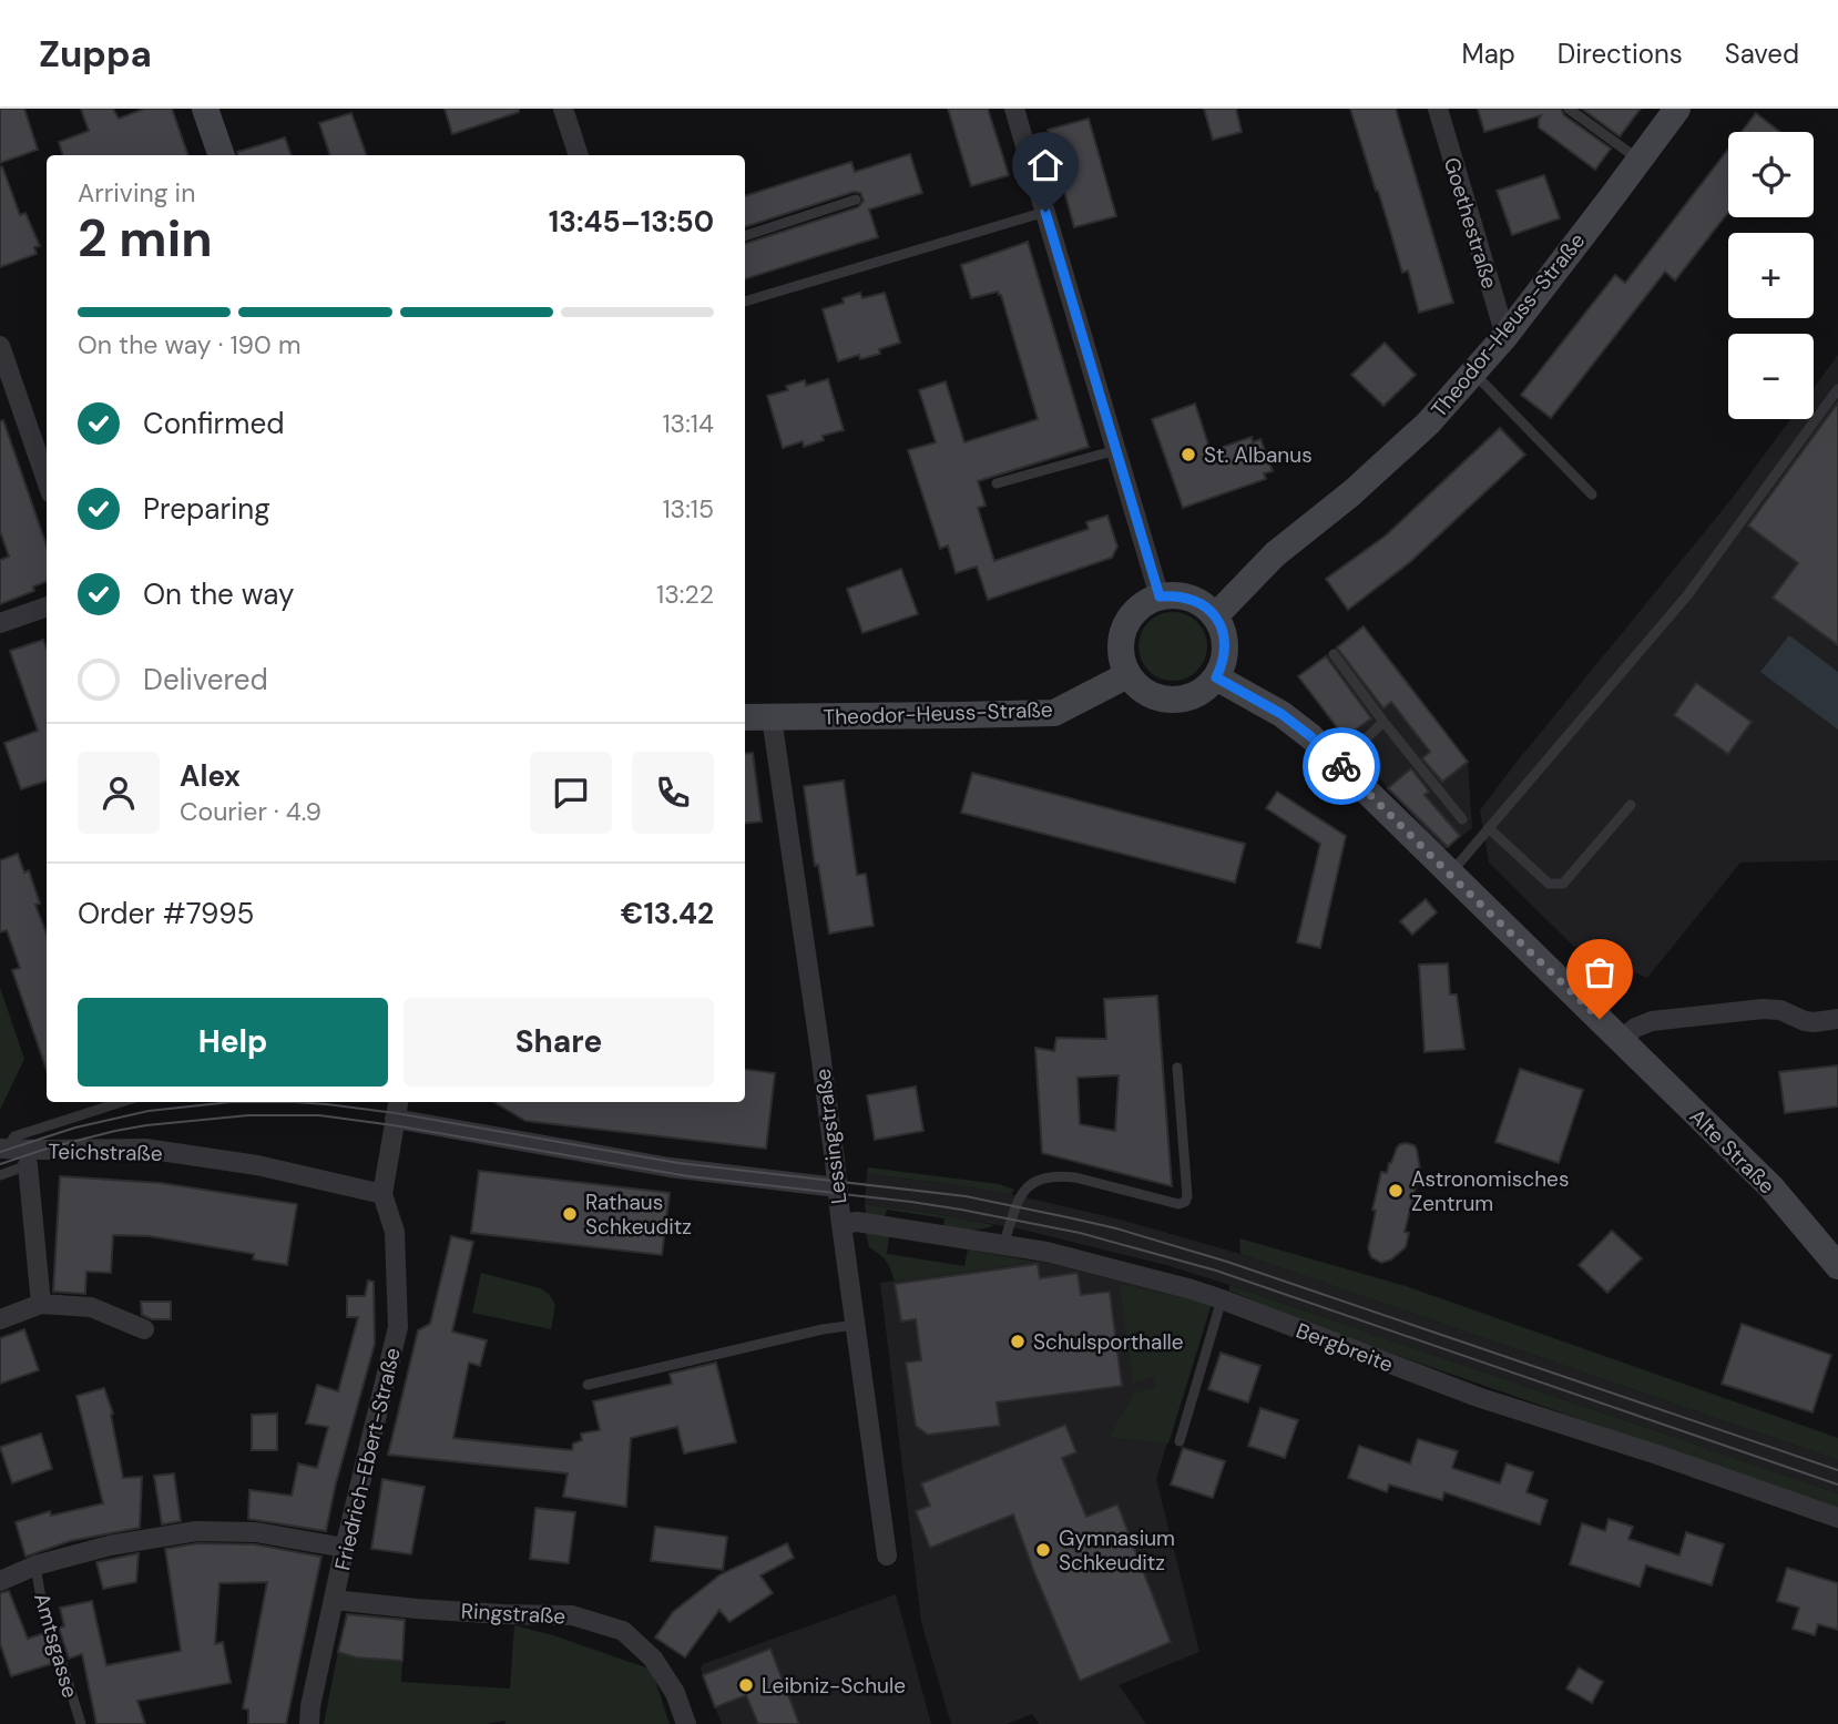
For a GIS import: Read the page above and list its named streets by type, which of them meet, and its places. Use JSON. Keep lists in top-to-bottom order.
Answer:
{
  "streets": {
    "street": [
      "Goethestraße",
      "Theodor-Heuss-Straße",
      "Lessingstraße",
      "Alte Straße",
      "Teichstraße",
      "Bergbreite",
      "Friedrich-Ebert-Straße",
      "Ringstraße"
    ],
    "lane": ["Amtsgasse"]
  },
  "crossings": [
    ["Goethestraße", "Theodor-Heuss-Straße"],
    ["Theodor-Heuss-Straße", "Lessingstraße"],
    ["Theodor-Heuss-Straße", "Alte Straße"],
    ["Lessingstraße", "Bergbreite"],
    ["Teichstraße", "Friedrich-Ebert-Straße"],
    ["Friedrich-Ebert-Straße", "Ringstraße"]
  ],
  "places": [
    "St. Albanus",
    "Astronomisches Zentrum",
    "Rathaus Schkeuditz",
    "Schulsporthalle",
    "Gymnasium Schkeuditz",
    "Leibniz-Schule"
  ],
  "page": {
    "header": "Zuppa",
    "nav": ["Map", "Directions", "Saved"],
    "map_buttons": ["+", "−"],
    "heading": ["2 min", "Arriving in", "13:45–13:50"],
    "panel": [
      "Alex",
      "Courier · 4.9",
      "Order #7995",
      "€13.42"
    ],
    "bar": "On the way · 190 m",
    "list": [
      ["Confirmed", "13:14"],
      ["Preparing", "13:15"],
      ["On the way", "13:22"],
      "Delivered"
    ],
    "buttons": ["Help", "Share"]
  }
}
